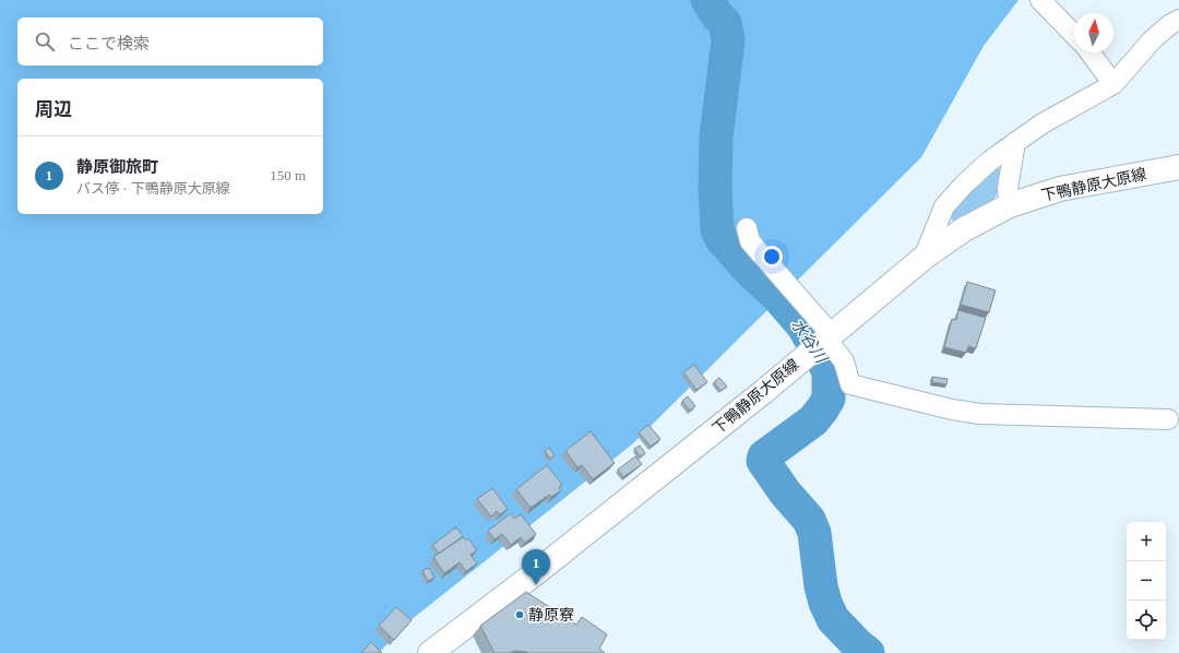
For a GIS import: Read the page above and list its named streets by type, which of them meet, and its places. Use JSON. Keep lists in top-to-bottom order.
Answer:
{
  "streets": {
    "main road": ["下鴨静原大原線"]
  },
  "water": ["水谷川"],
  "places": ["静原寮"],
  "north": "top",
  "page": {
    "search": "ここで検索",
    "heading": "周辺",
    "list": [
      {
        "mark": "1",
        "name": "静原御旅町",
        "note": "バス停 · 下鴨静原大原線",
        "value": "150 m"
      }
    ],
    "map_buttons": ["+", "−"],
    "pins": "1"
  }
}
